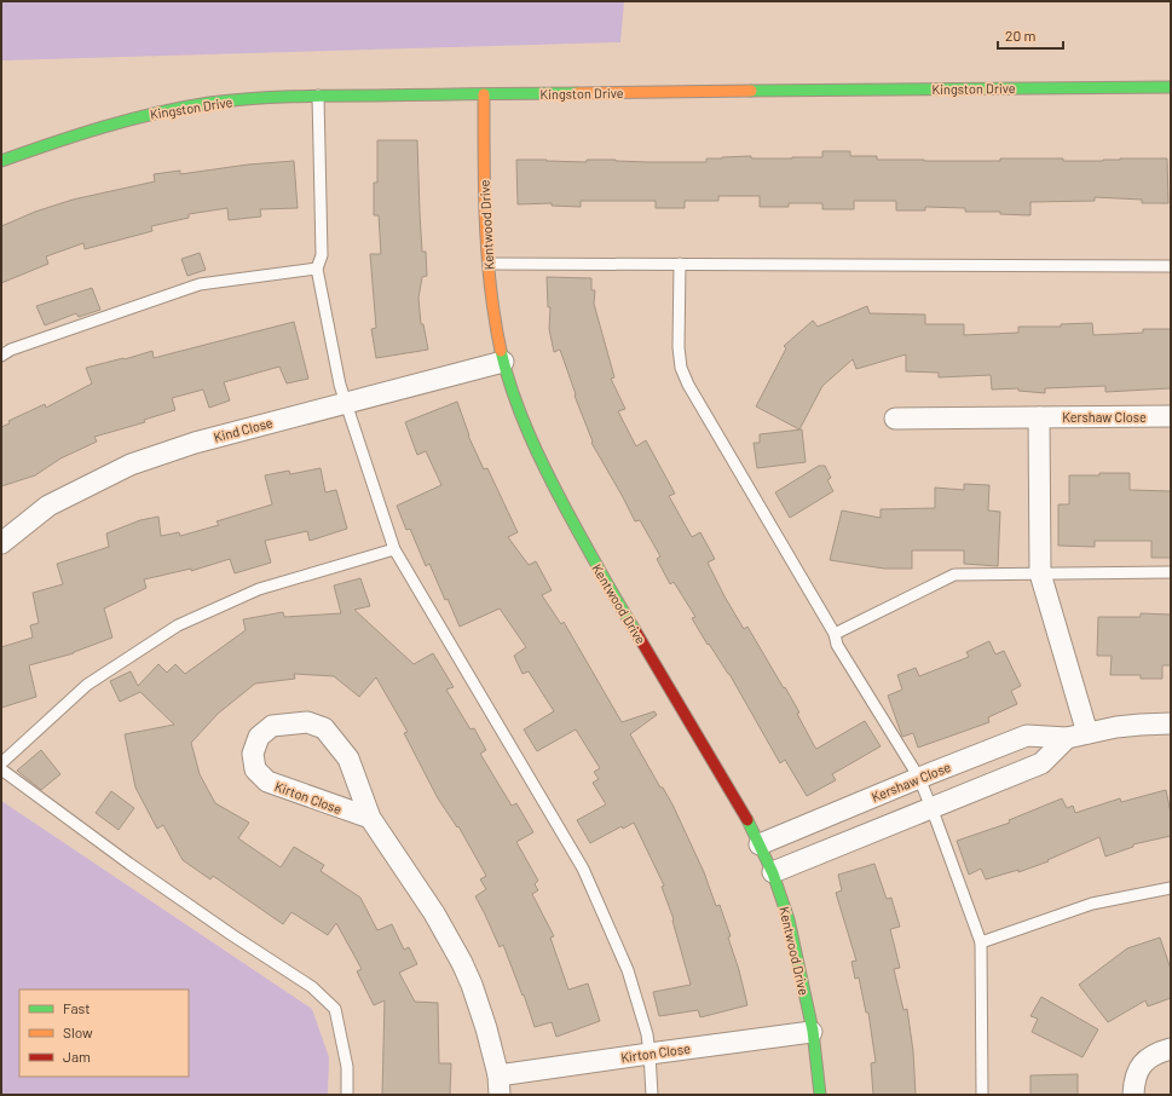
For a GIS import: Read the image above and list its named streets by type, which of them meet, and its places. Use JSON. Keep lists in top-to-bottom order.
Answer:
{
  "streets": {
    "street": [
      "Kingston Drive",
      "Kentwood Drive",
      "Kershaw Close",
      "Kind Close",
      "Kirton Close"
    ]
  },
  "crossings": [
    ["Kingston Drive", "Kentwood Drive"],
    ["Kentwood Drive", "Kershaw Close"],
    ["Kentwood Drive", "Kind Close"],
    ["Kentwood Drive", "Kirton Close"]
  ],
  "legend": ["Fast", "Slow", "Jam"],
  "scale_bar": "20 m"
}
